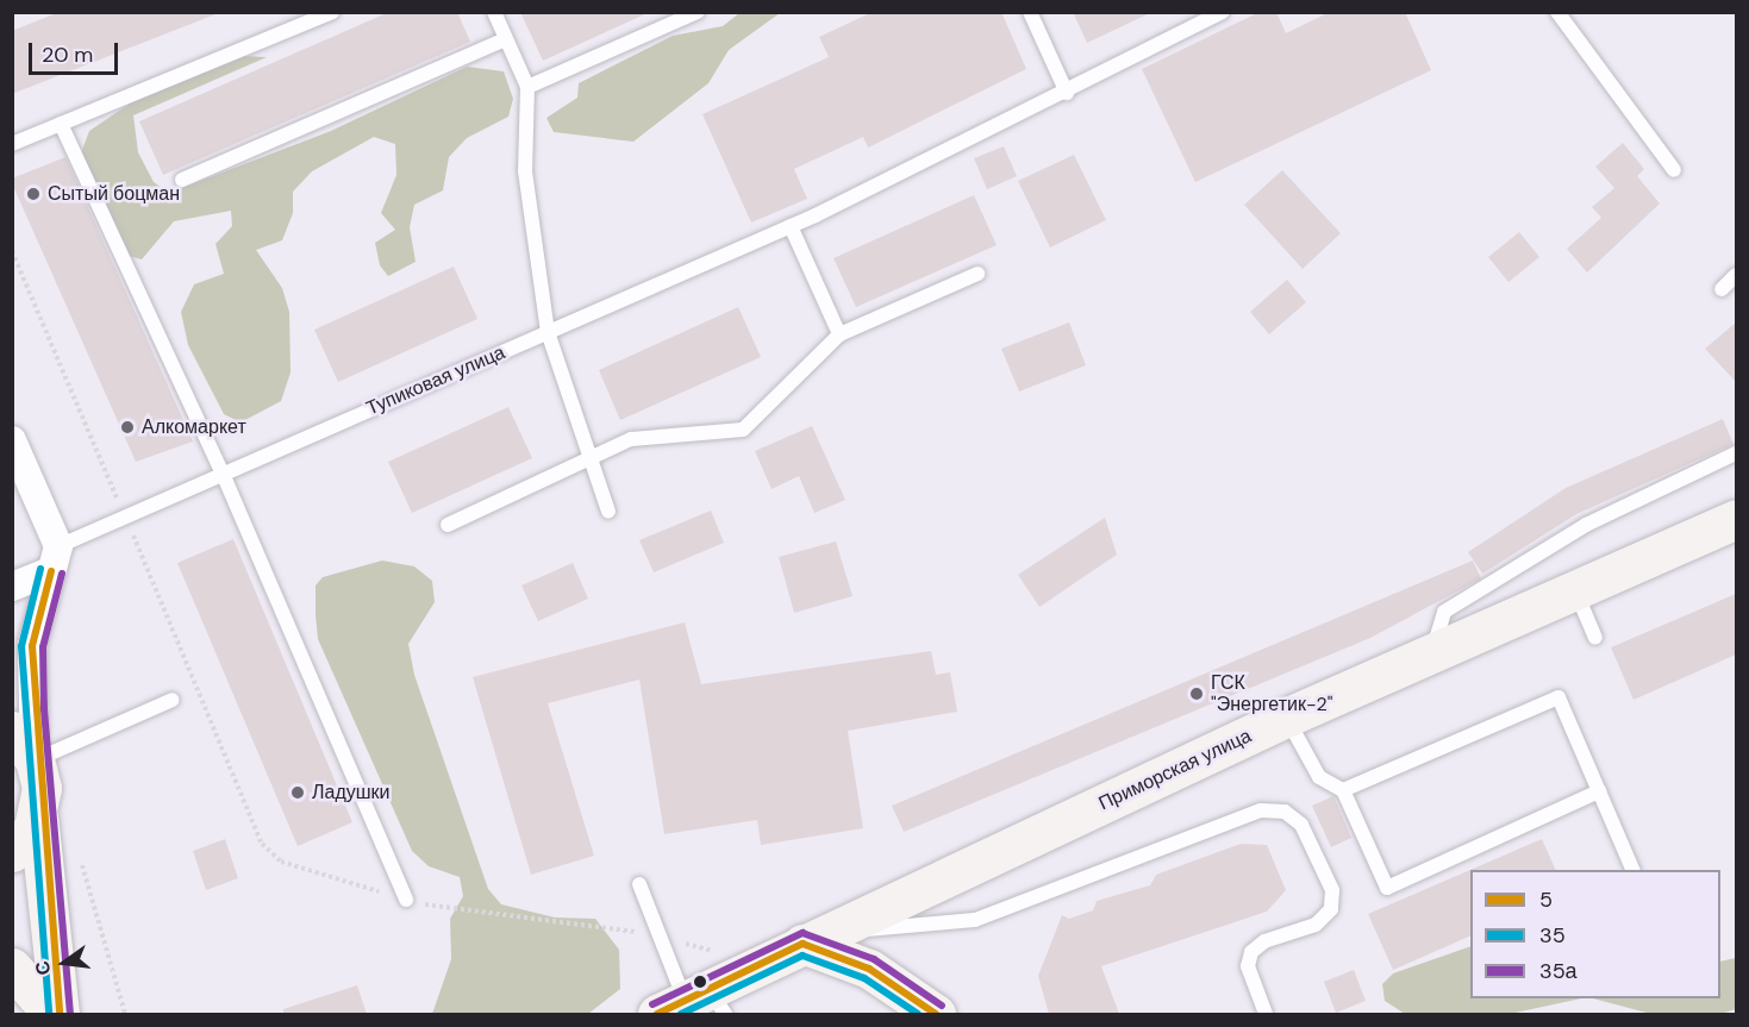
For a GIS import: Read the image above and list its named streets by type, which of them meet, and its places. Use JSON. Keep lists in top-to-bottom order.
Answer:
{
  "streets": {
    "main road": ["Приморская улица"],
    "lane": ["Тупиковая улица"]
  },
  "places": [
    "Сытый боцман",
    "Алкомаркет",
    "ГСК \"Энергетик-2\"",
    "Ладушки"
  ],
  "lines": ["transit line 35", "transit line 5", "transit line 35а"],
  "legend": ["5", "35", "35а"],
  "scale_bar": "20 m",
  "north": "left"
}
